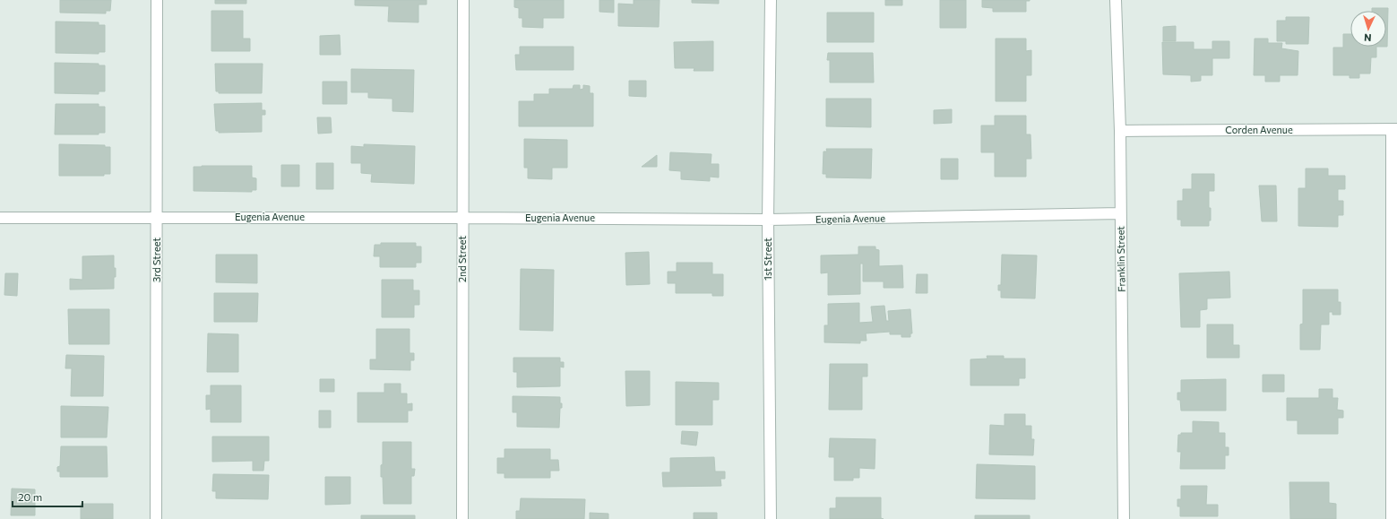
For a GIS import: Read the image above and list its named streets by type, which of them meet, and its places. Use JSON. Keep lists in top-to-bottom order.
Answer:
{
  "streets": {
    "street": [
      "Corden Avenue",
      "Eugenia Avenue",
      "2nd Street",
      "1st Street",
      "Franklin Street",
      "3rd Street"
    ]
  },
  "crossings": [
    ["Corden Avenue", "Franklin Street"],
    ["Eugenia Avenue", "2nd Street"],
    ["Eugenia Avenue", "1st Street"],
    ["Eugenia Avenue", "Franklin Street"],
    ["Eugenia Avenue", "3rd Street"]
  ],
  "scale_bar": "20 m",
  "north": "bottom"
}
